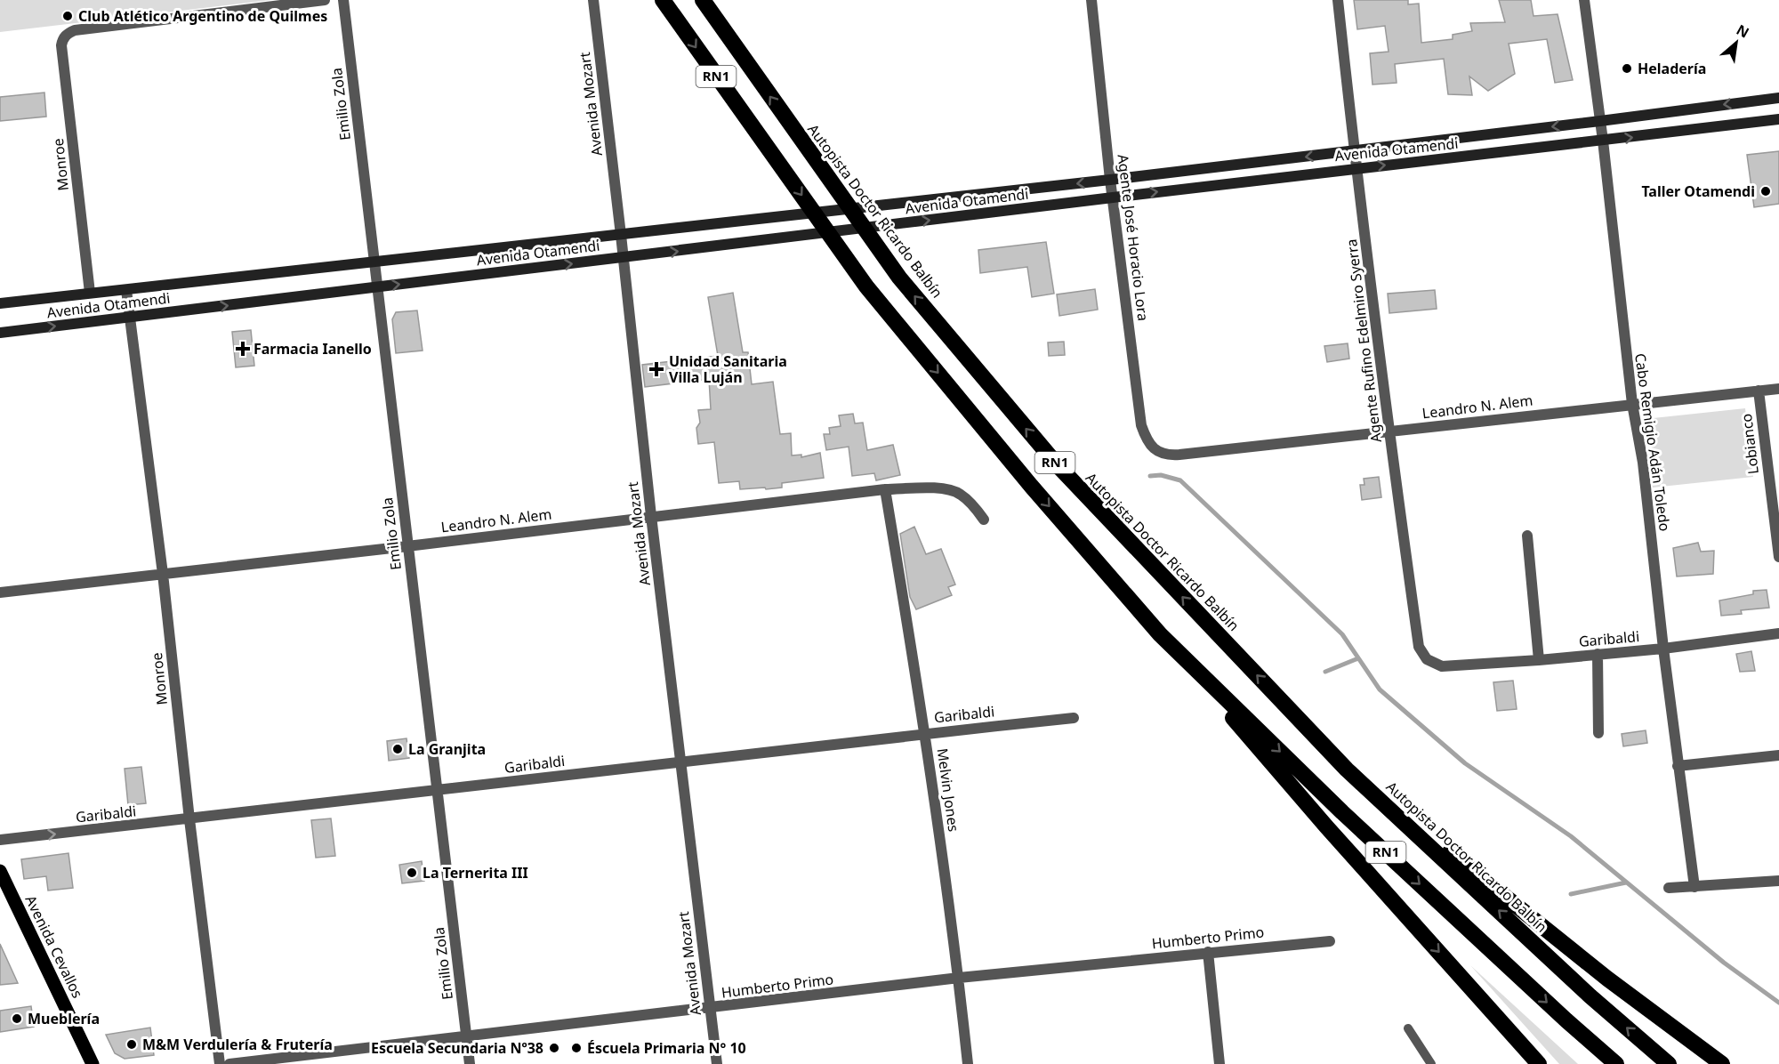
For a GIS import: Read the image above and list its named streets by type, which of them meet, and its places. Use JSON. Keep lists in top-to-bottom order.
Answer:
{
  "streets": {
    "highway": ["RN1", "Autopista Doctor Ricardo Balbín"],
    "main road": ["Avenida Otamendi", "Avenida Cevallos"],
    "street": [
      "Emilio Zola",
      "Avenida Mozart",
      "Monroe",
      "Agente José Horacio Lora",
      "Agente Rufino Edelmiro Syerra",
      "Leandro N. Alem",
      "Cabo Remigio Adán Toledo",
      "Lobianco",
      "Garibaldi",
      "Melvin Jones",
      "Humberto Primo"
    ]
  },
  "crossings": [
    ["Emilio Zola", "Avenida Otamendi"],
    ["Emilio Zola", "Leandro N. Alem"],
    ["Emilio Zola", "Garibaldi"],
    ["Emilio Zola", "Humberto Primo"],
    ["Avenida Mozart", "Avenida Otamendi"],
    ["Avenida Mozart", "Leandro N. Alem"],
    ["Avenida Mozart", "Garibaldi"],
    ["Avenida Mozart", "Humberto Primo"],
    ["Avenida Otamendi", "Monroe"],
    ["Avenida Otamendi", "Agente José Horacio Lora"],
    ["Avenida Otamendi", "Agente Rufino Edelmiro Syerra"],
    ["Avenida Otamendi", "Cabo Remigio Adán Toledo"],
    ["Monroe", "Leandro N. Alem"],
    ["Monroe", "Garibaldi"],
    ["Agente José Horacio Lora", "Leandro N. Alem"],
    ["Agente Rufino Edelmiro Syerra", "Leandro N. Alem"],
    ["Agente Rufino Edelmiro Syerra", "Garibaldi"],
    ["Leandro N. Alem", "Cabo Remigio Adán Toledo"],
    ["Leandro N. Alem", "Lobianco"],
    ["Leandro N. Alem", "Melvin Jones"],
    ["Cabo Remigio Adán Toledo", "Garibaldi"],
    ["Garibaldi", "Melvin Jones"],
    ["Melvin Jones", "Humberto Primo"]
  ],
  "places": {
    "other": [
      "Club Atlético Argentino de Quilmes",
      "Heladería",
      "Taller Otamendi",
      "La Granjita",
      "La Ternerita III",
      "Mueblería",
      "M&M Verdulería & Frutería",
      "Escuela Secundaria Nº38",
      "Éscuela Primaria N° 10"
    ],
    "health": ["Farmacia Ianello", "Unidad Sanitaria Villa Luján"]
  },
  "north": "top right"
}
